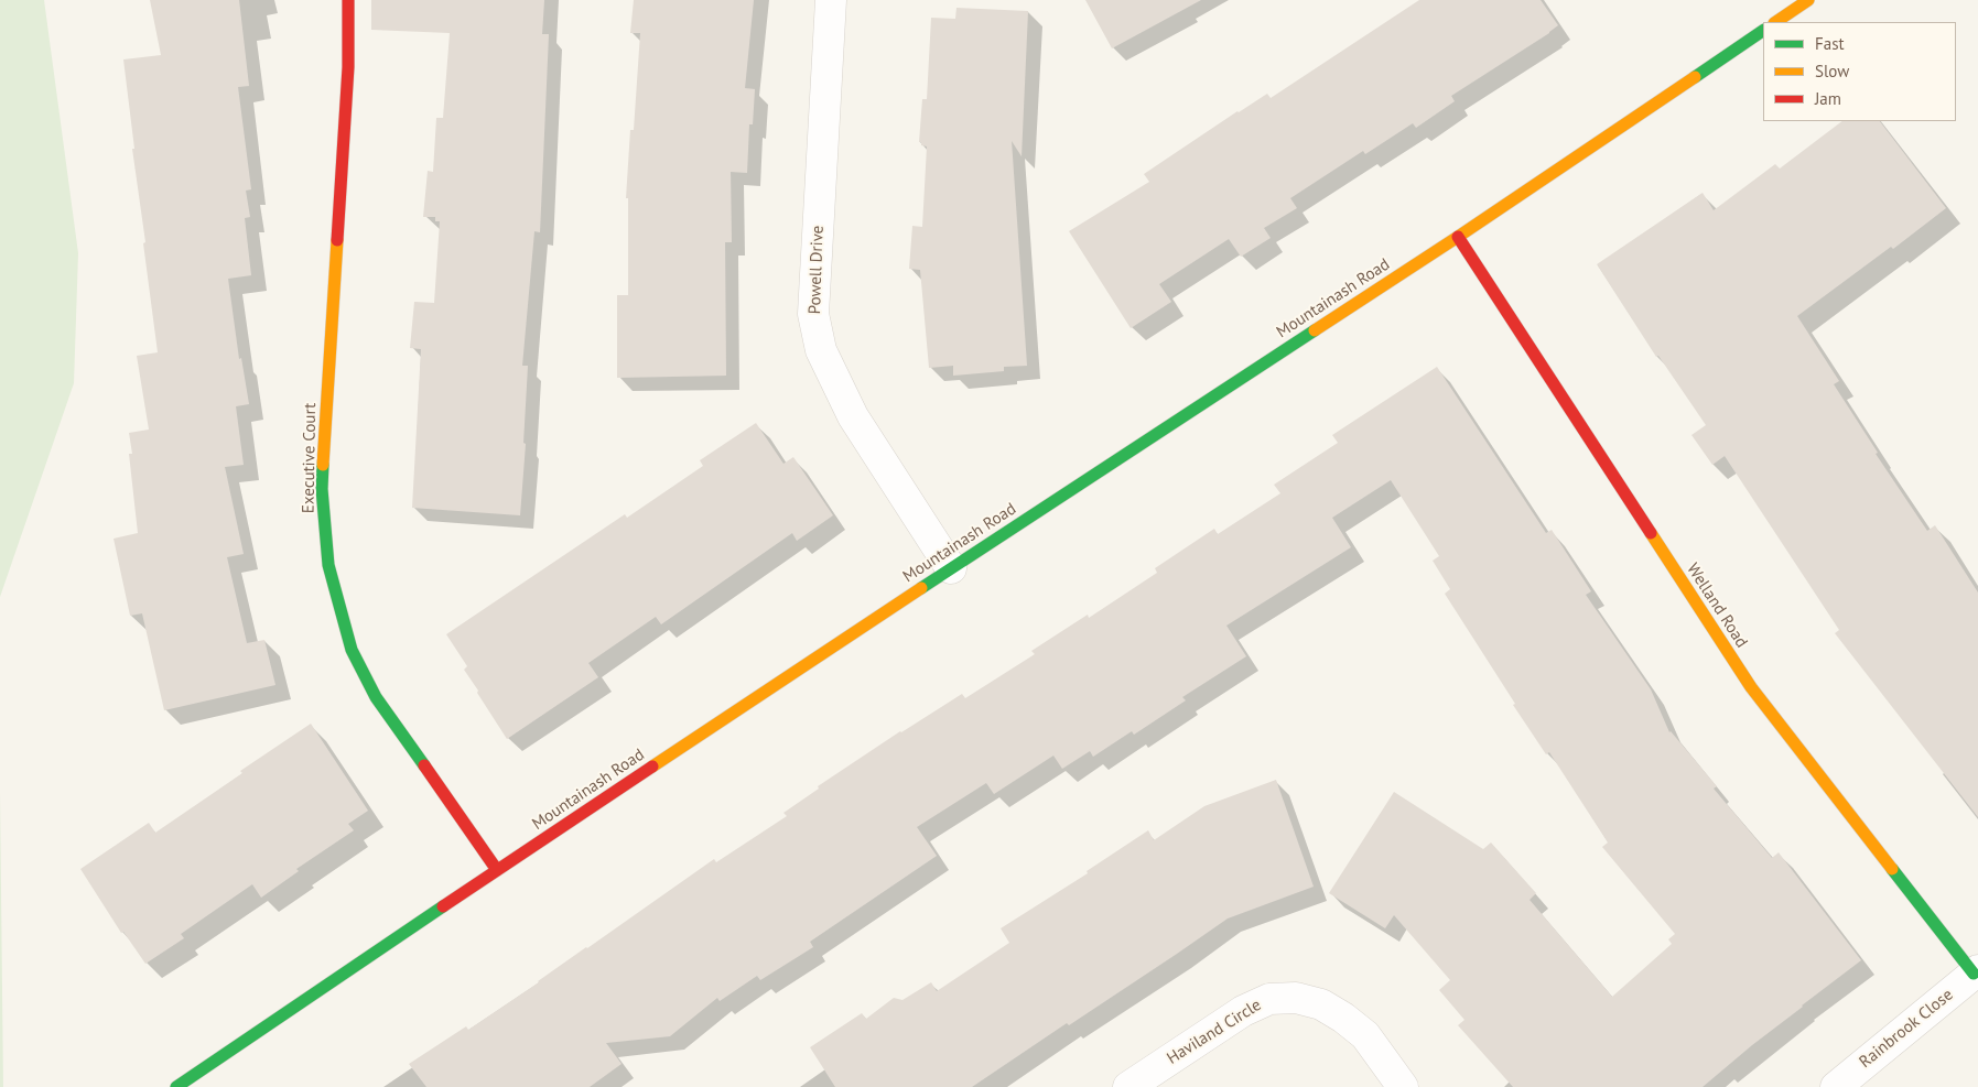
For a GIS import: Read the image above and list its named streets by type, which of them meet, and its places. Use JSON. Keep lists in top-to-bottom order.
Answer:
{
  "streets": {
    "street": [
      "Powell Drive",
      "Mountainash Road",
      "Executive Court",
      "Welland Road",
      "Rainbrook Close",
      "Haviland Circle"
    ]
  },
  "crossings": [
    ["Powell Drive", "Mountainash Road"],
    ["Mountainash Road", "Executive Court"],
    ["Mountainash Road", "Welland Road"],
    ["Welland Road", "Rainbrook Close"]
  ],
  "legend": ["Fast", "Slow", "Jam"]
}
